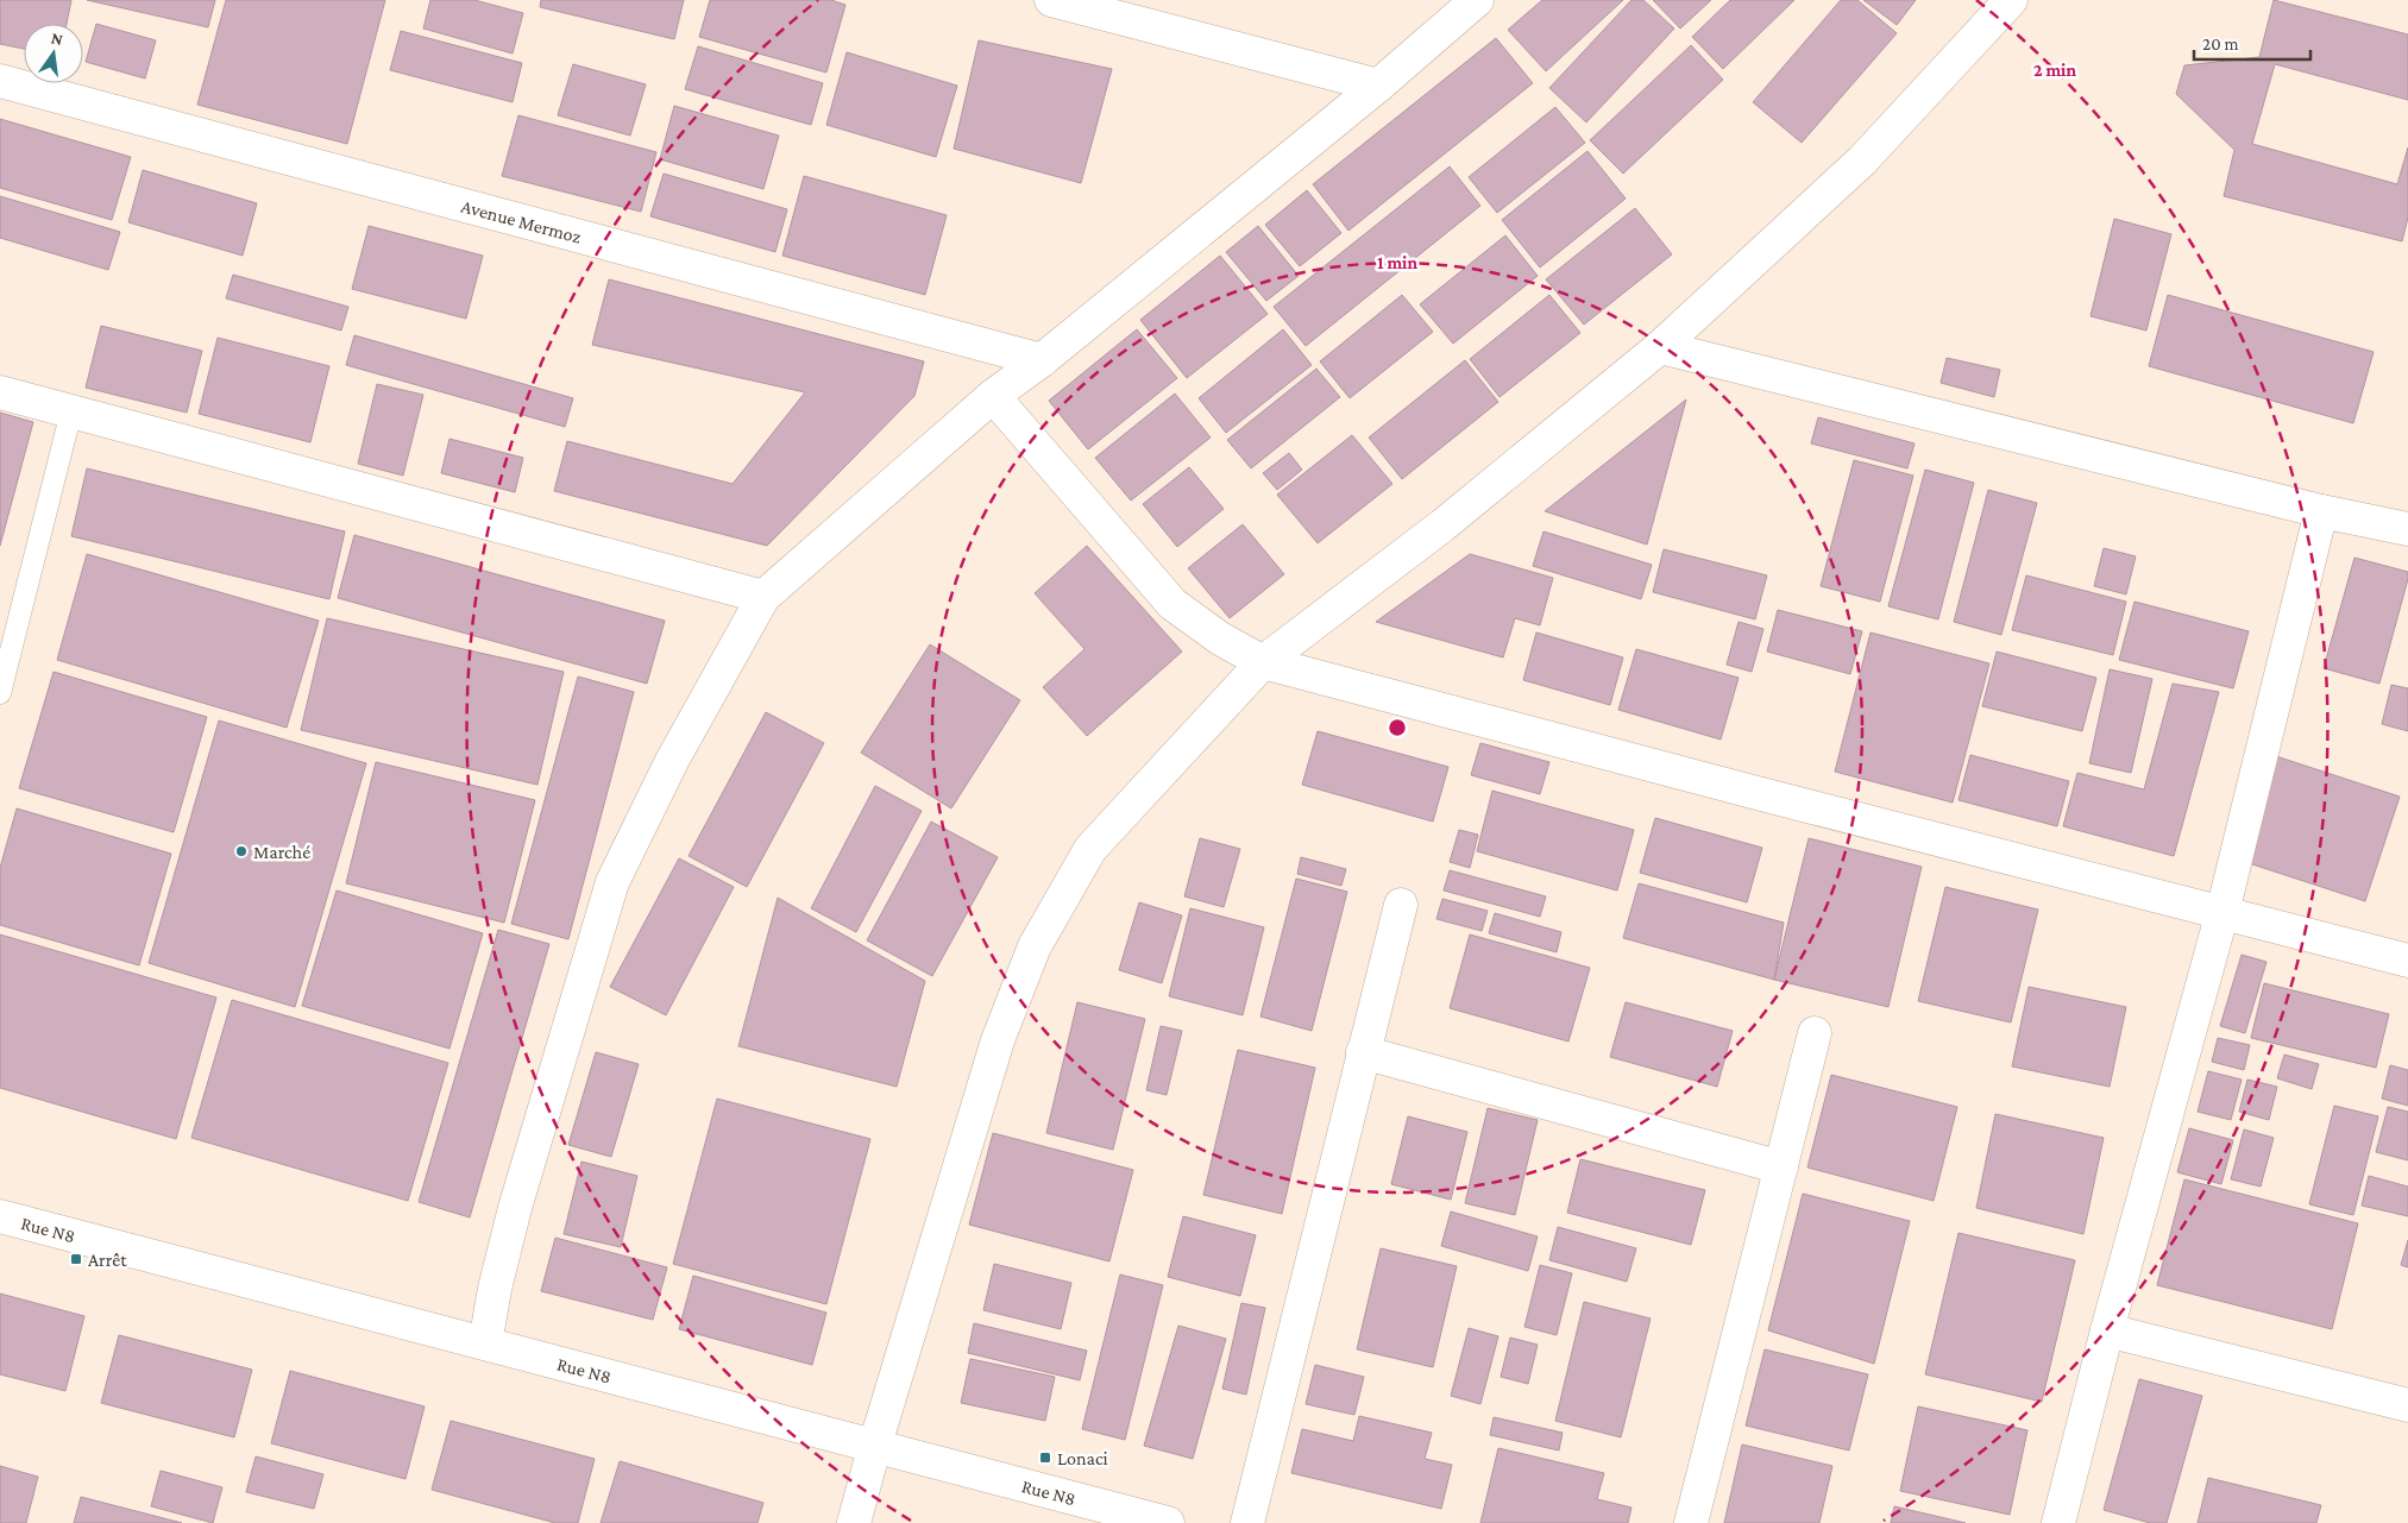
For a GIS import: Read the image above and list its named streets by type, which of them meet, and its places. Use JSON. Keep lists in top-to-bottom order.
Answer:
{
  "streets": {
    "street": ["Avenue Mermoz", "Rue N8"]
  },
  "places": {
    "other": ["Marché"],
    "transit": ["Arrêt", "Lonaci"]
  },
  "scale_bar": "20 m",
  "north": "top",
  "rings": ["2 min", "1 min"]
}
